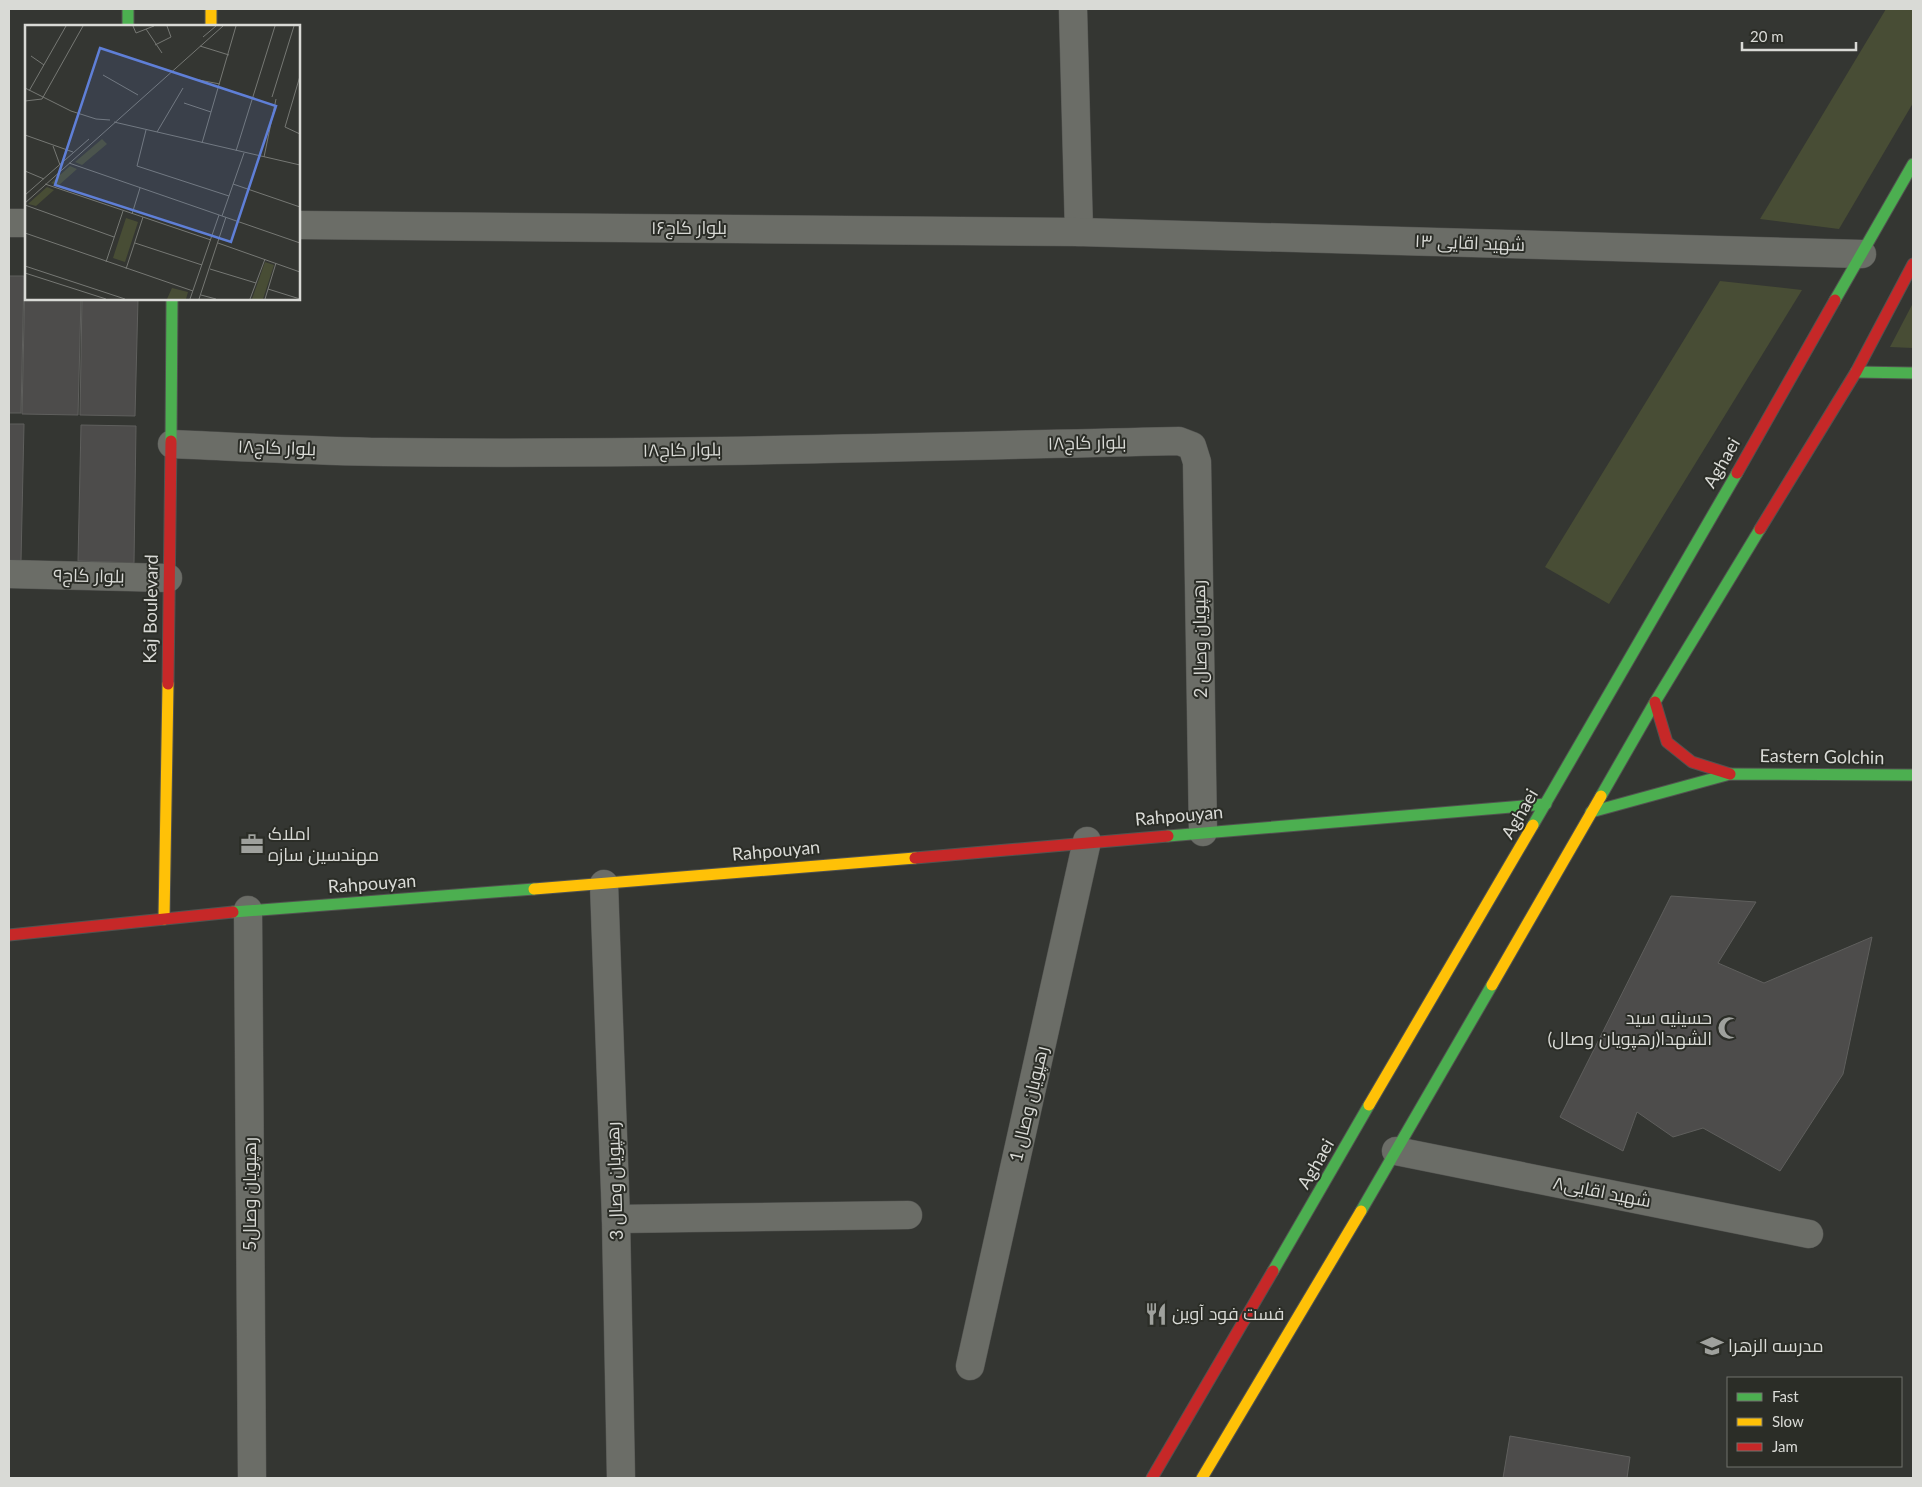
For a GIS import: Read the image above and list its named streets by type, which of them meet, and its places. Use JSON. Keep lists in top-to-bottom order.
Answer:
{
  "streets": {
    "main road": [
      "Aghaei",
      "Kaj Boulevard",
      "Eastern Golchin",
      "Rahpouyan"
    ],
    "street": [
      "بلوار کاج۱۶",
      "شهید اقایی ۱۳",
      "بلوار کاج۱۸",
      "بلوار کاج۹",
      "2 رهپویان وصال",
      "1 رهپویان وصال",
      "3 رهپویان وصال",
      "شهید اقایی۸",
      "رهپویان وصال5"
    ]
  },
  "crossings": [
    ["بلوار کاج۱۶", "شهید اقایی ۱۳"],
    ["شهید اقایی ۱۳", "Aghaei"],
    ["بلوار کاج۱۸", "Kaj Boulevard"],
    ["بلوار کاج۱۸", "2 رهپویان وصال"],
    ["Aghaei", "Rahpouyan"],
    ["بلوار کاج۹", "Kaj Boulevard"],
    ["Kaj Boulevard", "Rahpouyan"],
    ["2 رهپویان وصال", "Rahpouyan"],
    ["Rahpouyan", "1 رهپویان وصال"],
    ["Rahpouyan", "3 رهپویان وصال"],
    ["Rahpouyan", "رهپویان وصال5"]
  ],
  "places": {
    "office": ["املاک مهندسین سازه"],
    "mosque": ["حسینیه سید الشهدا(رهپویان وصال)"],
    "restaurant": ["فست فود آوین"],
    "school or university": ["مدرسه الزهرا"]
  },
  "legend": ["Fast", "Slow", "Jam"],
  "scale_bar": "20 m"
}
